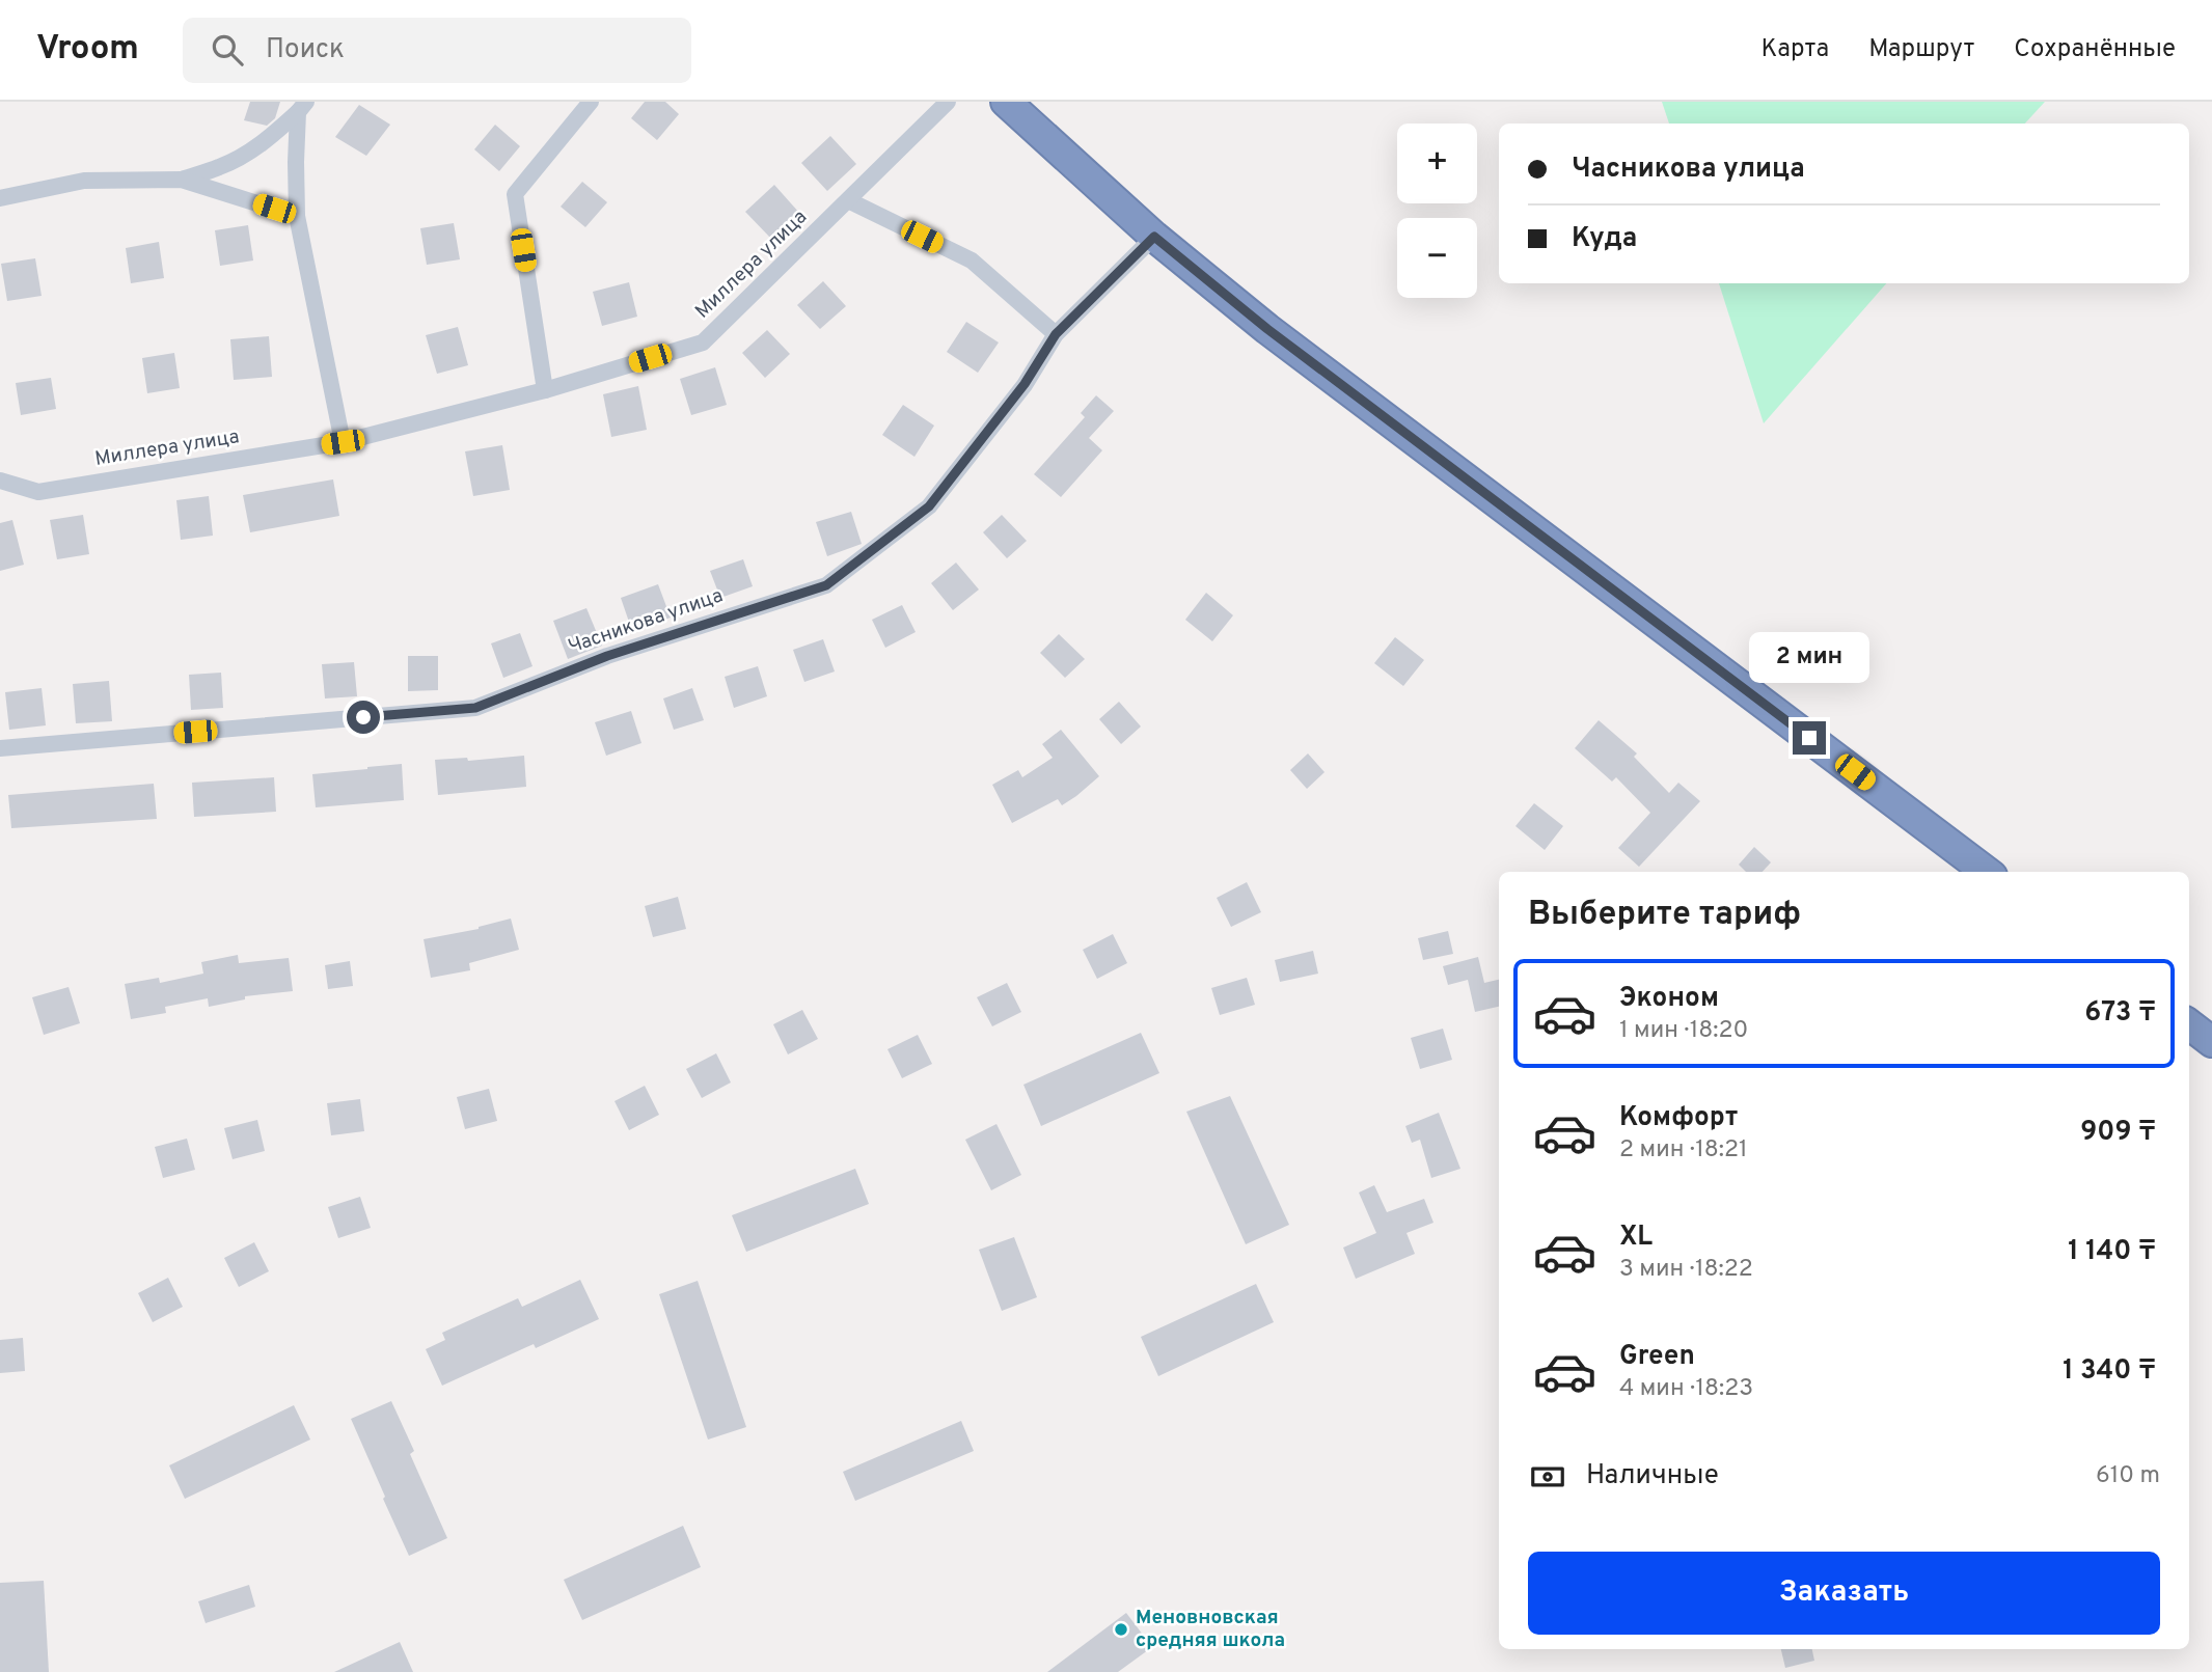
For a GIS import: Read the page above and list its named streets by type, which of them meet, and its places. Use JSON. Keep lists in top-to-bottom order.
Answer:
{
  "streets": {
    "street": ["Миллера улица", "Часникова улица"]
  },
  "places": ["Меновновская средняя школа"],
  "page": {
    "header": "Vroom",
    "search": "Поиск",
    "nav": ["Карта", "Маршрут", "Сохранённые"],
    "map_buttons": ["+", "−"],
    "banner": ["Часникова улица", "Куда"],
    "bubble": "2 мин",
    "heading": "Выберите тариф",
    "list": [
      {
        "name": "Эконом",
        "note": "1 мин · 18:20",
        "value": "673 ₸"
      },
      {
        "name": "Комфорт",
        "note": "2 мин · 18:21",
        "value": "909 ₸"
      },
      {
        "name": "XL",
        "note": "3 мин · 18:22",
        "value": "1 140 ₸"
      },
      {
        "name": "Green",
        "note": "4 мин · 18:23",
        "value": "1 340 ₸"
      }
    ],
    "pay": ["Наличные", "610 m"],
    "buttons": "Заказать"
  }
}
